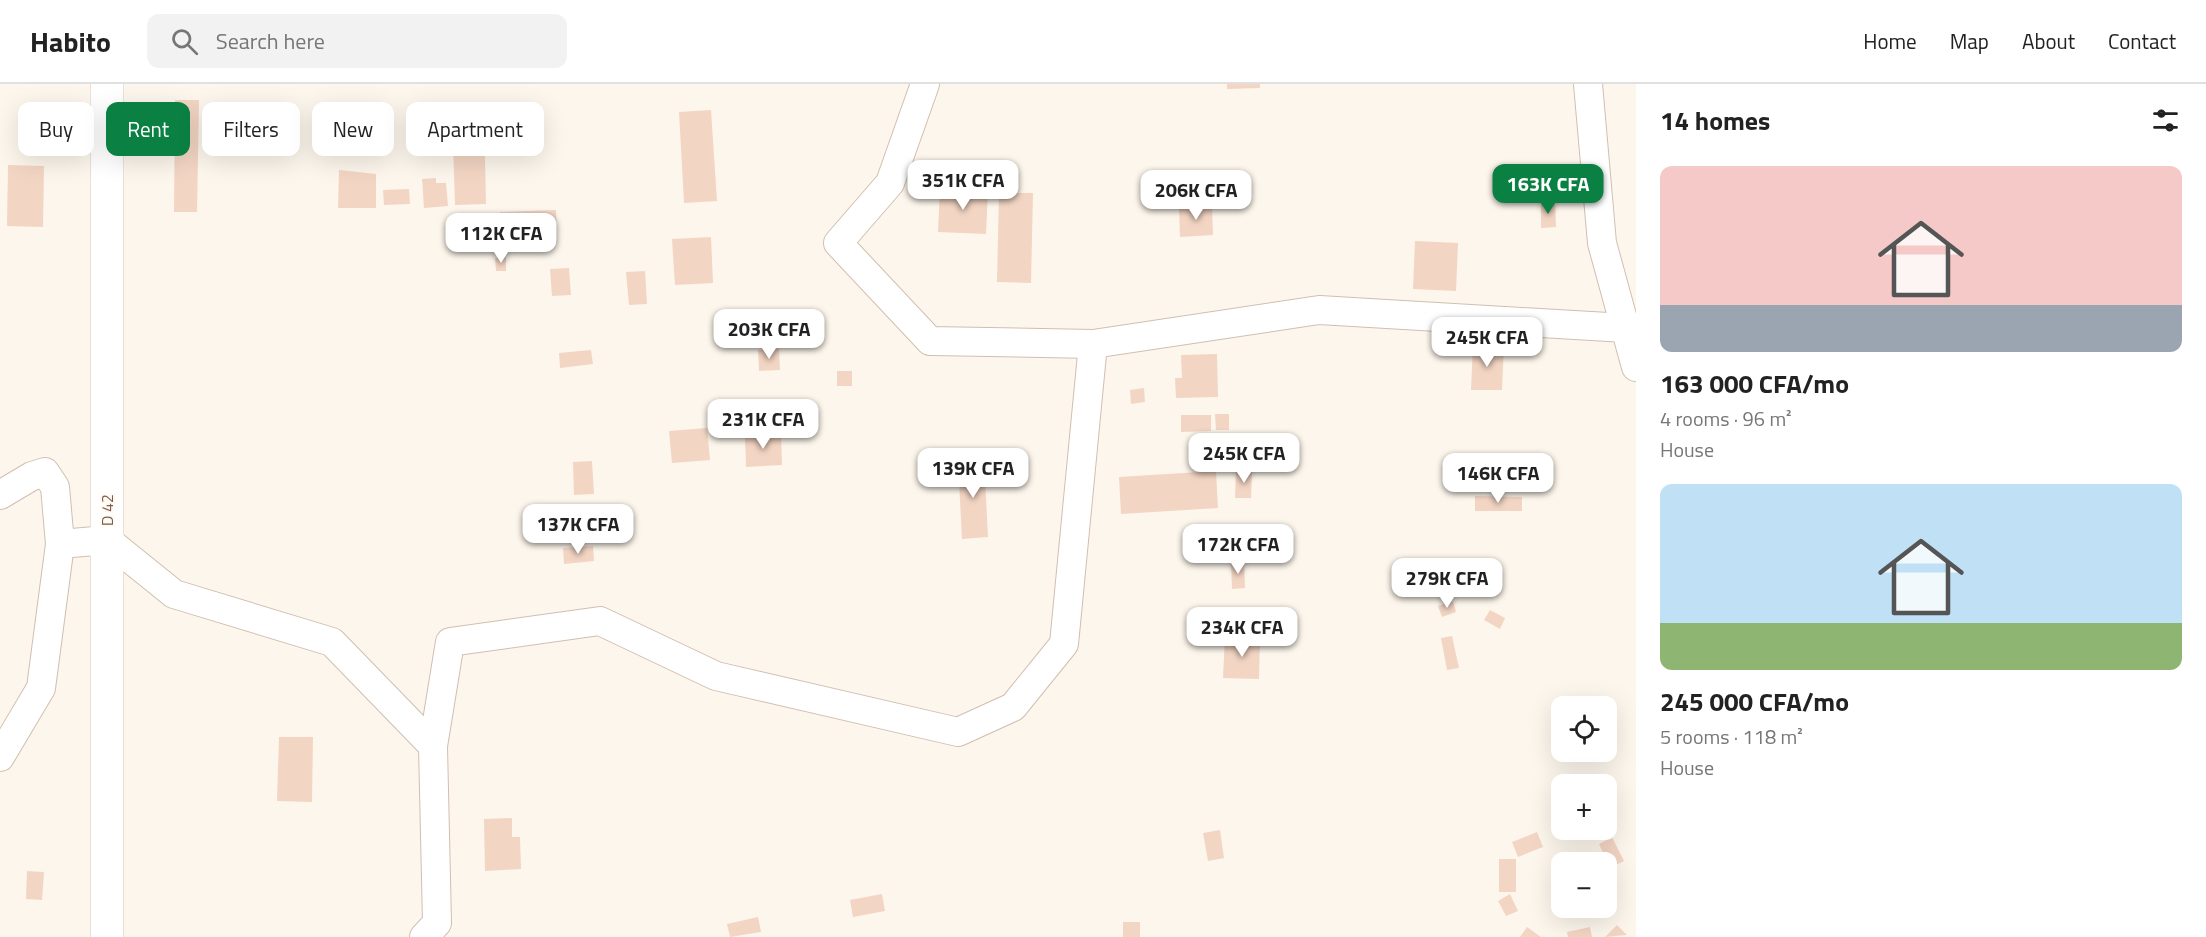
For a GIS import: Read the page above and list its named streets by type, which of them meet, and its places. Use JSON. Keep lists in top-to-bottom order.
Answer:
{
  "streets": {
    "street": ["D 42"]
  },
  "page": {
    "header": "Habito",
    "search": "Search here",
    "nav": [
      "Home",
      "Map",
      "About",
      "Contact"
    ],
    "heading": "14 homes",
    "chip": [
      "Buy",
      "Rent",
      "Filters",
      "New",
      "Apartment"
    ],
    "list": [
      {
        "name": "163 000 CFA/mo",
        "note": "4 rooms · 96 m² · House"
      },
      {
        "name": "245 000 CFA/mo",
        "note": "5 rooms · 118 m² · House"
      }
    ],
    "price": [
      "351K CFA",
      "163K CFA",
      "206K CFA",
      "112K CFA",
      "203K CFA",
      "245K CFA",
      "231K CFA",
      "245K CFA",
      "139K CFA",
      "146K CFA",
      "137K CFA",
      "172K CFA",
      "279K CFA",
      "234K CFA"
    ],
    "map_buttons": ["+", "−"]
  }
}
